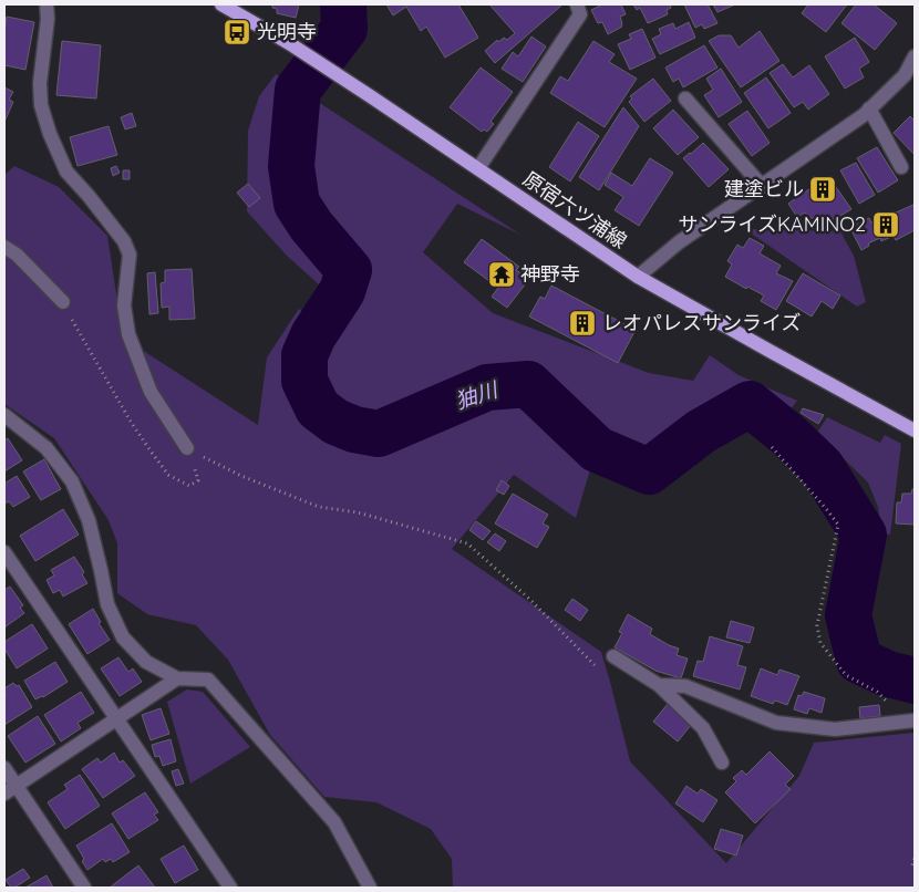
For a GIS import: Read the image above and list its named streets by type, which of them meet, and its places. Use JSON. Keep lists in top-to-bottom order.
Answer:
{
  "streets": {
    "main road": ["原宿六ツ浦線"]
  },
  "water": ["㹨川"],
  "places": {
    "bus stop": ["光明寺"],
    "building": ["建塗ビル", "サンライズKAMINO2", "レオパレスサンライズ"],
    "temple": ["神野寺"]
  }
}
